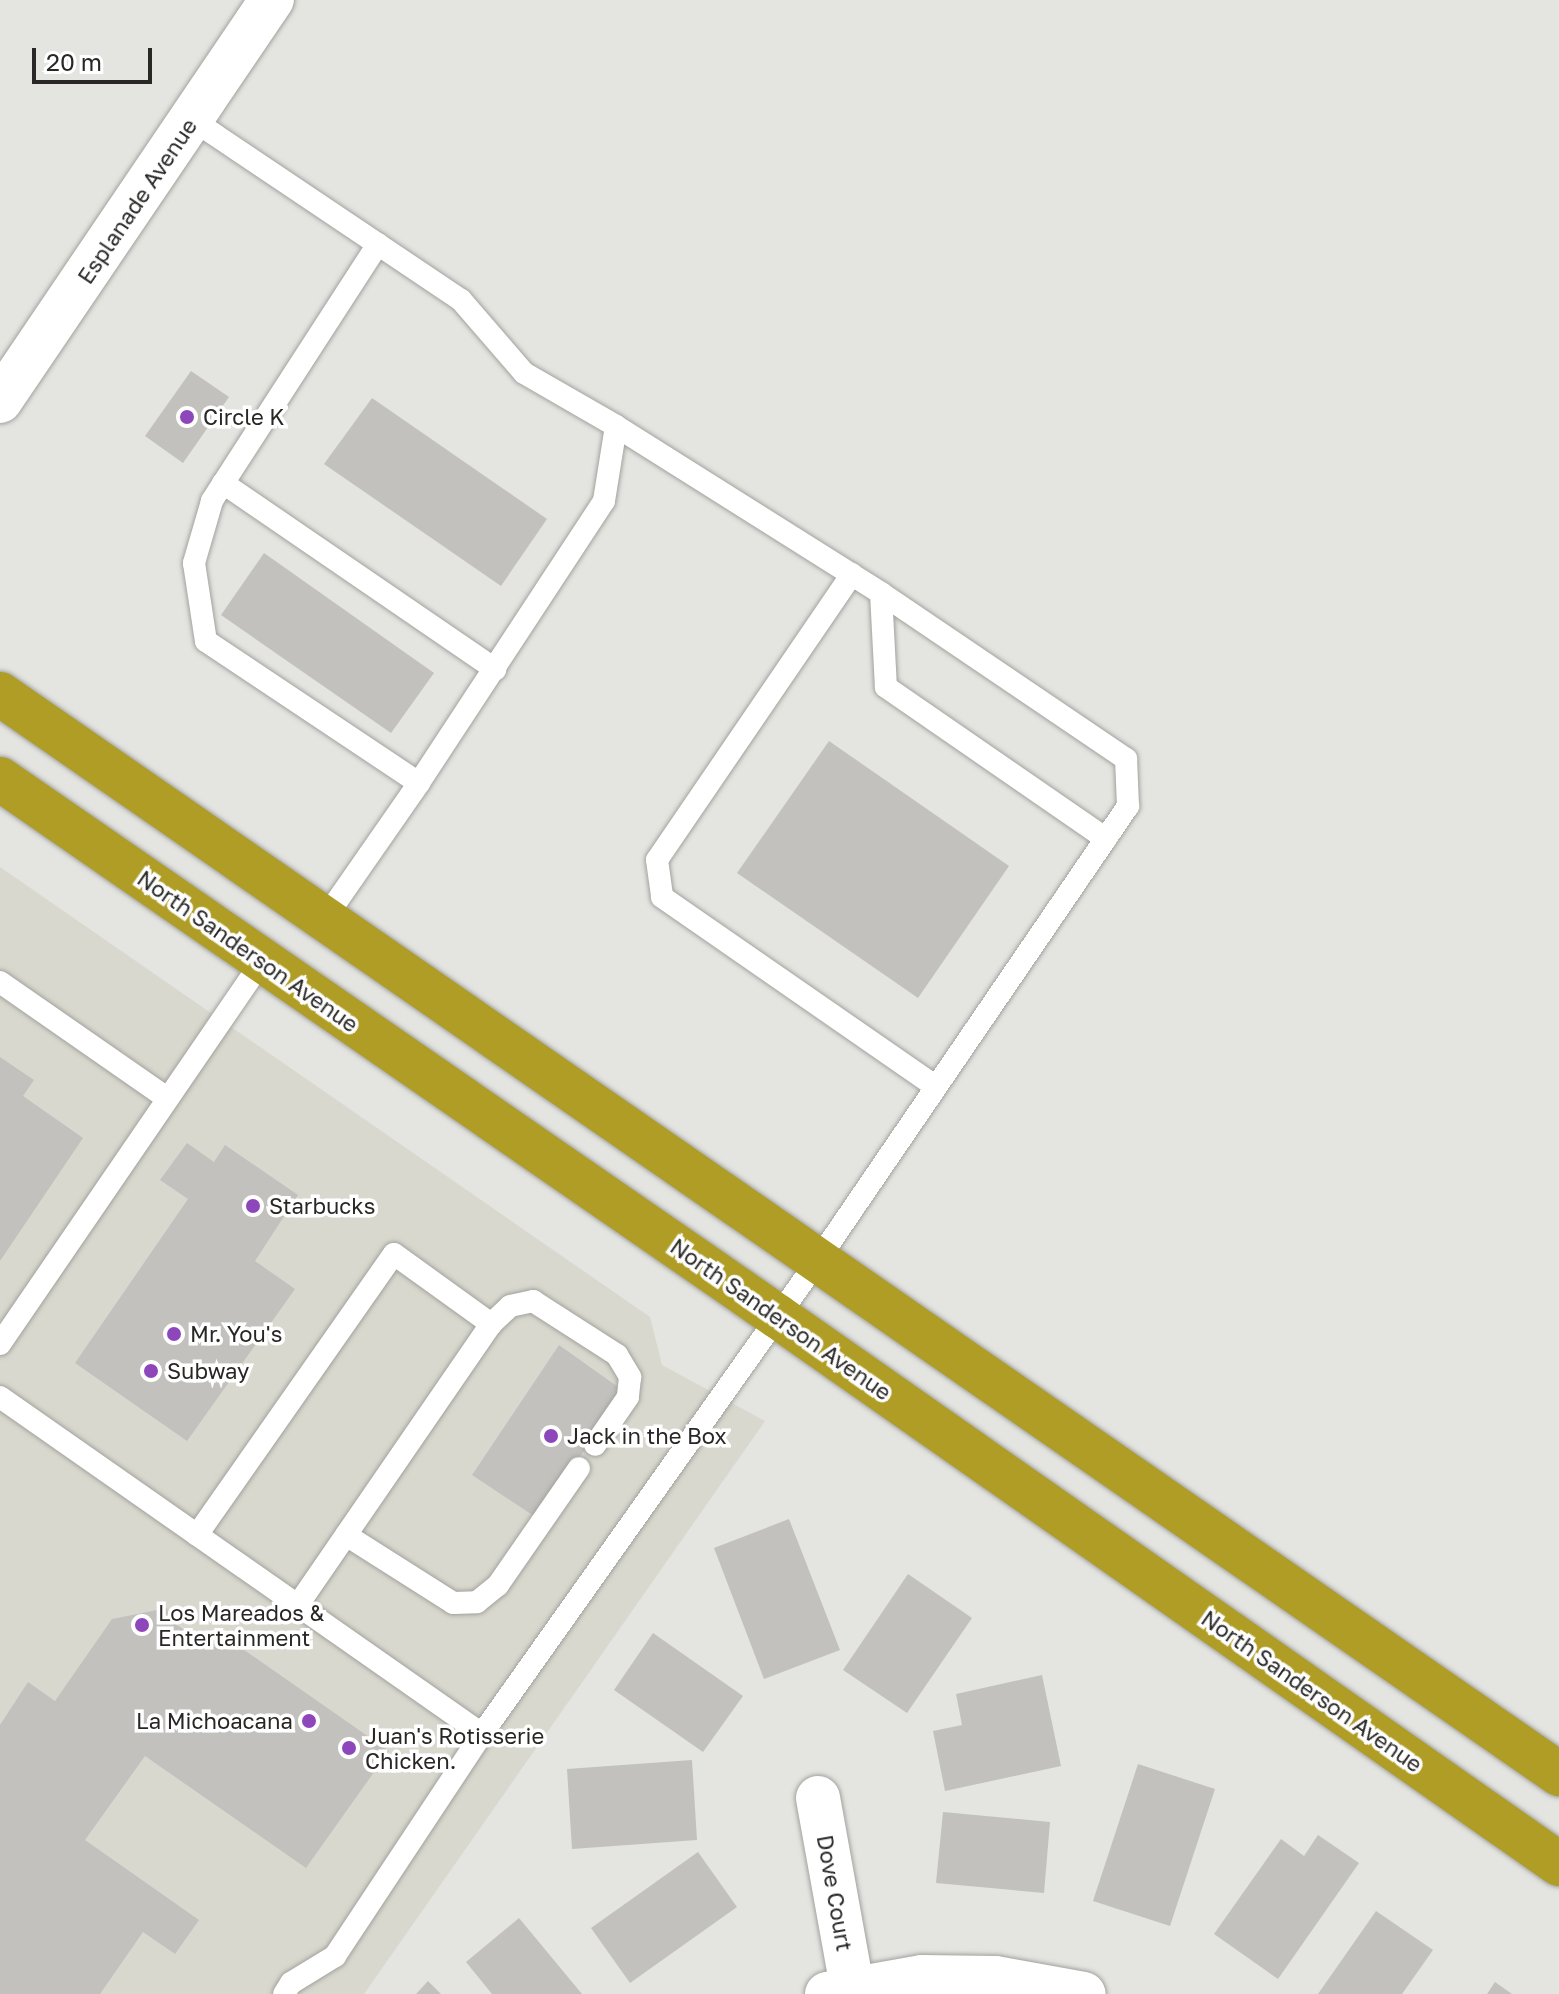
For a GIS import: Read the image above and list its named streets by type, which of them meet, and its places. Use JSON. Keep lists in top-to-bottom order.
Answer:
{
  "streets": {
    "highway": ["North Sanderson Avenue"],
    "main road": ["Esplanade Avenue", "Dove Court"]
  },
  "places": [
    "Circle K",
    "Starbucks",
    "Mr. You's",
    "Subway",
    "Jack in the Box",
    "Los Mareados & Entertainment",
    "La Michoacana",
    "Juan's Rotisserie Chicken."
  ],
  "scale_bar": "20 m"
}
